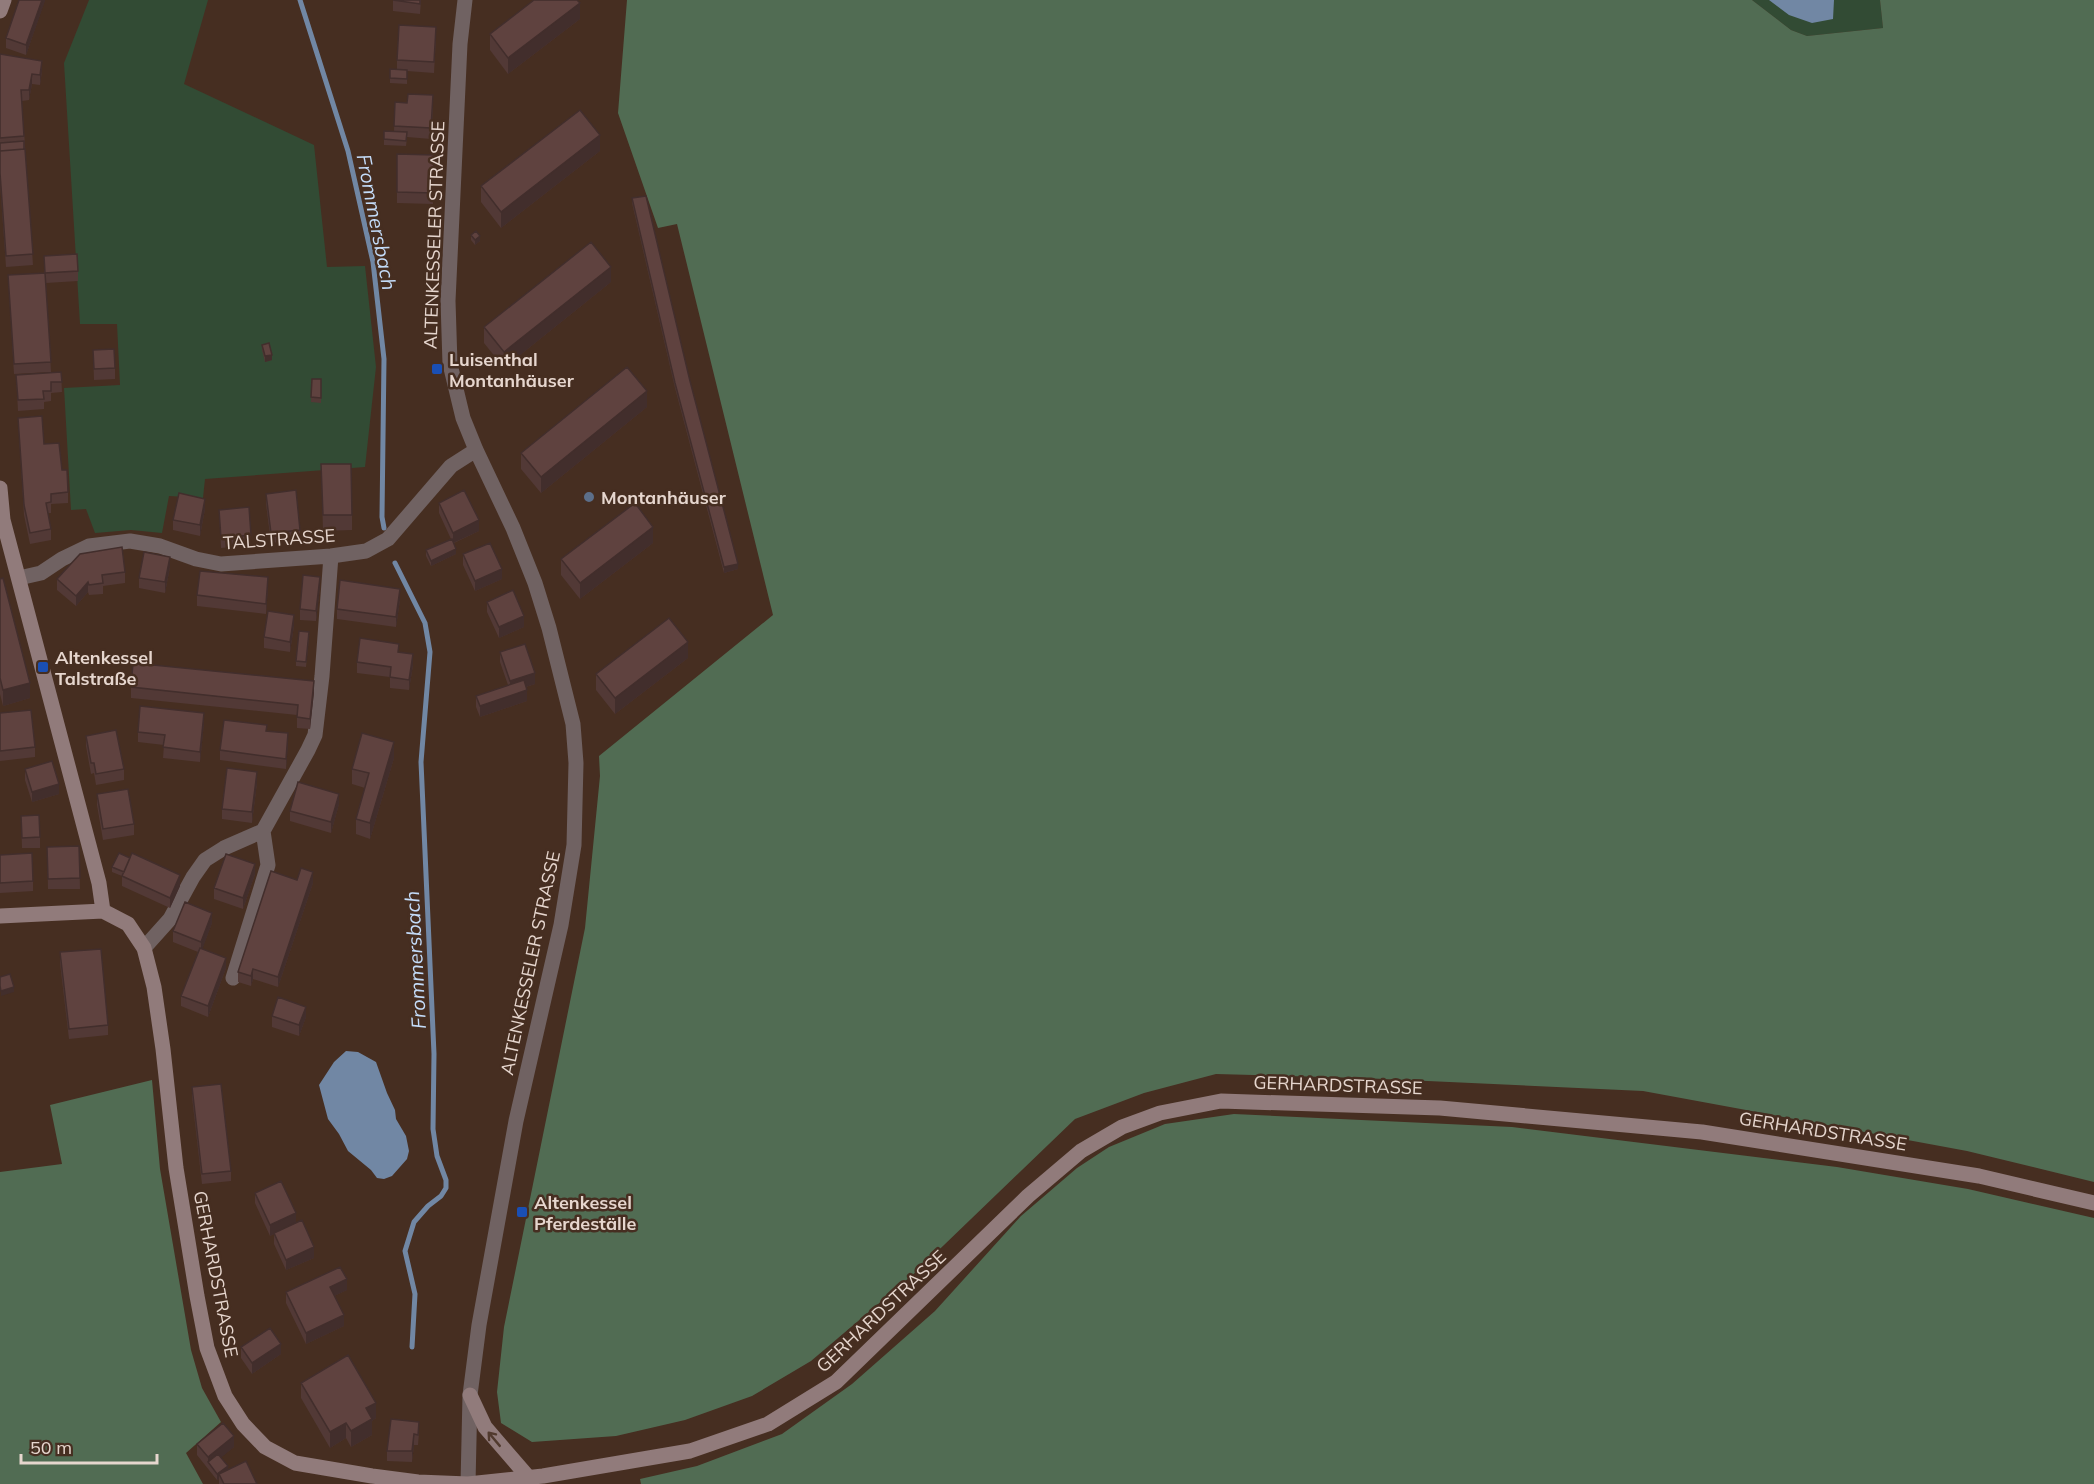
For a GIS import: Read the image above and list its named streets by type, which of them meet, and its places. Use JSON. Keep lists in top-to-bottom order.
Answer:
{
  "streets": {
    "street": ["ALTENKESSELER STRASSE", "TALSTRASSE", "GERHARDSTRASSE"]
  },
  "crossings": [
    ["ALTENKESSELER STRASSE", "TALSTRASSE"],
    ["ALTENKESSELER STRASSE", "GERHARDSTRASSE"]
  ],
  "water": ["Frommersbach"],
  "places": {
    "transit": ["Luisenthal Montanhäuser", "Altenkessel Talstraße", "Altenkessel Pferdeställe"],
    "other": ["Montanhäuser"]
  },
  "scale_bar": "50 m"
}
